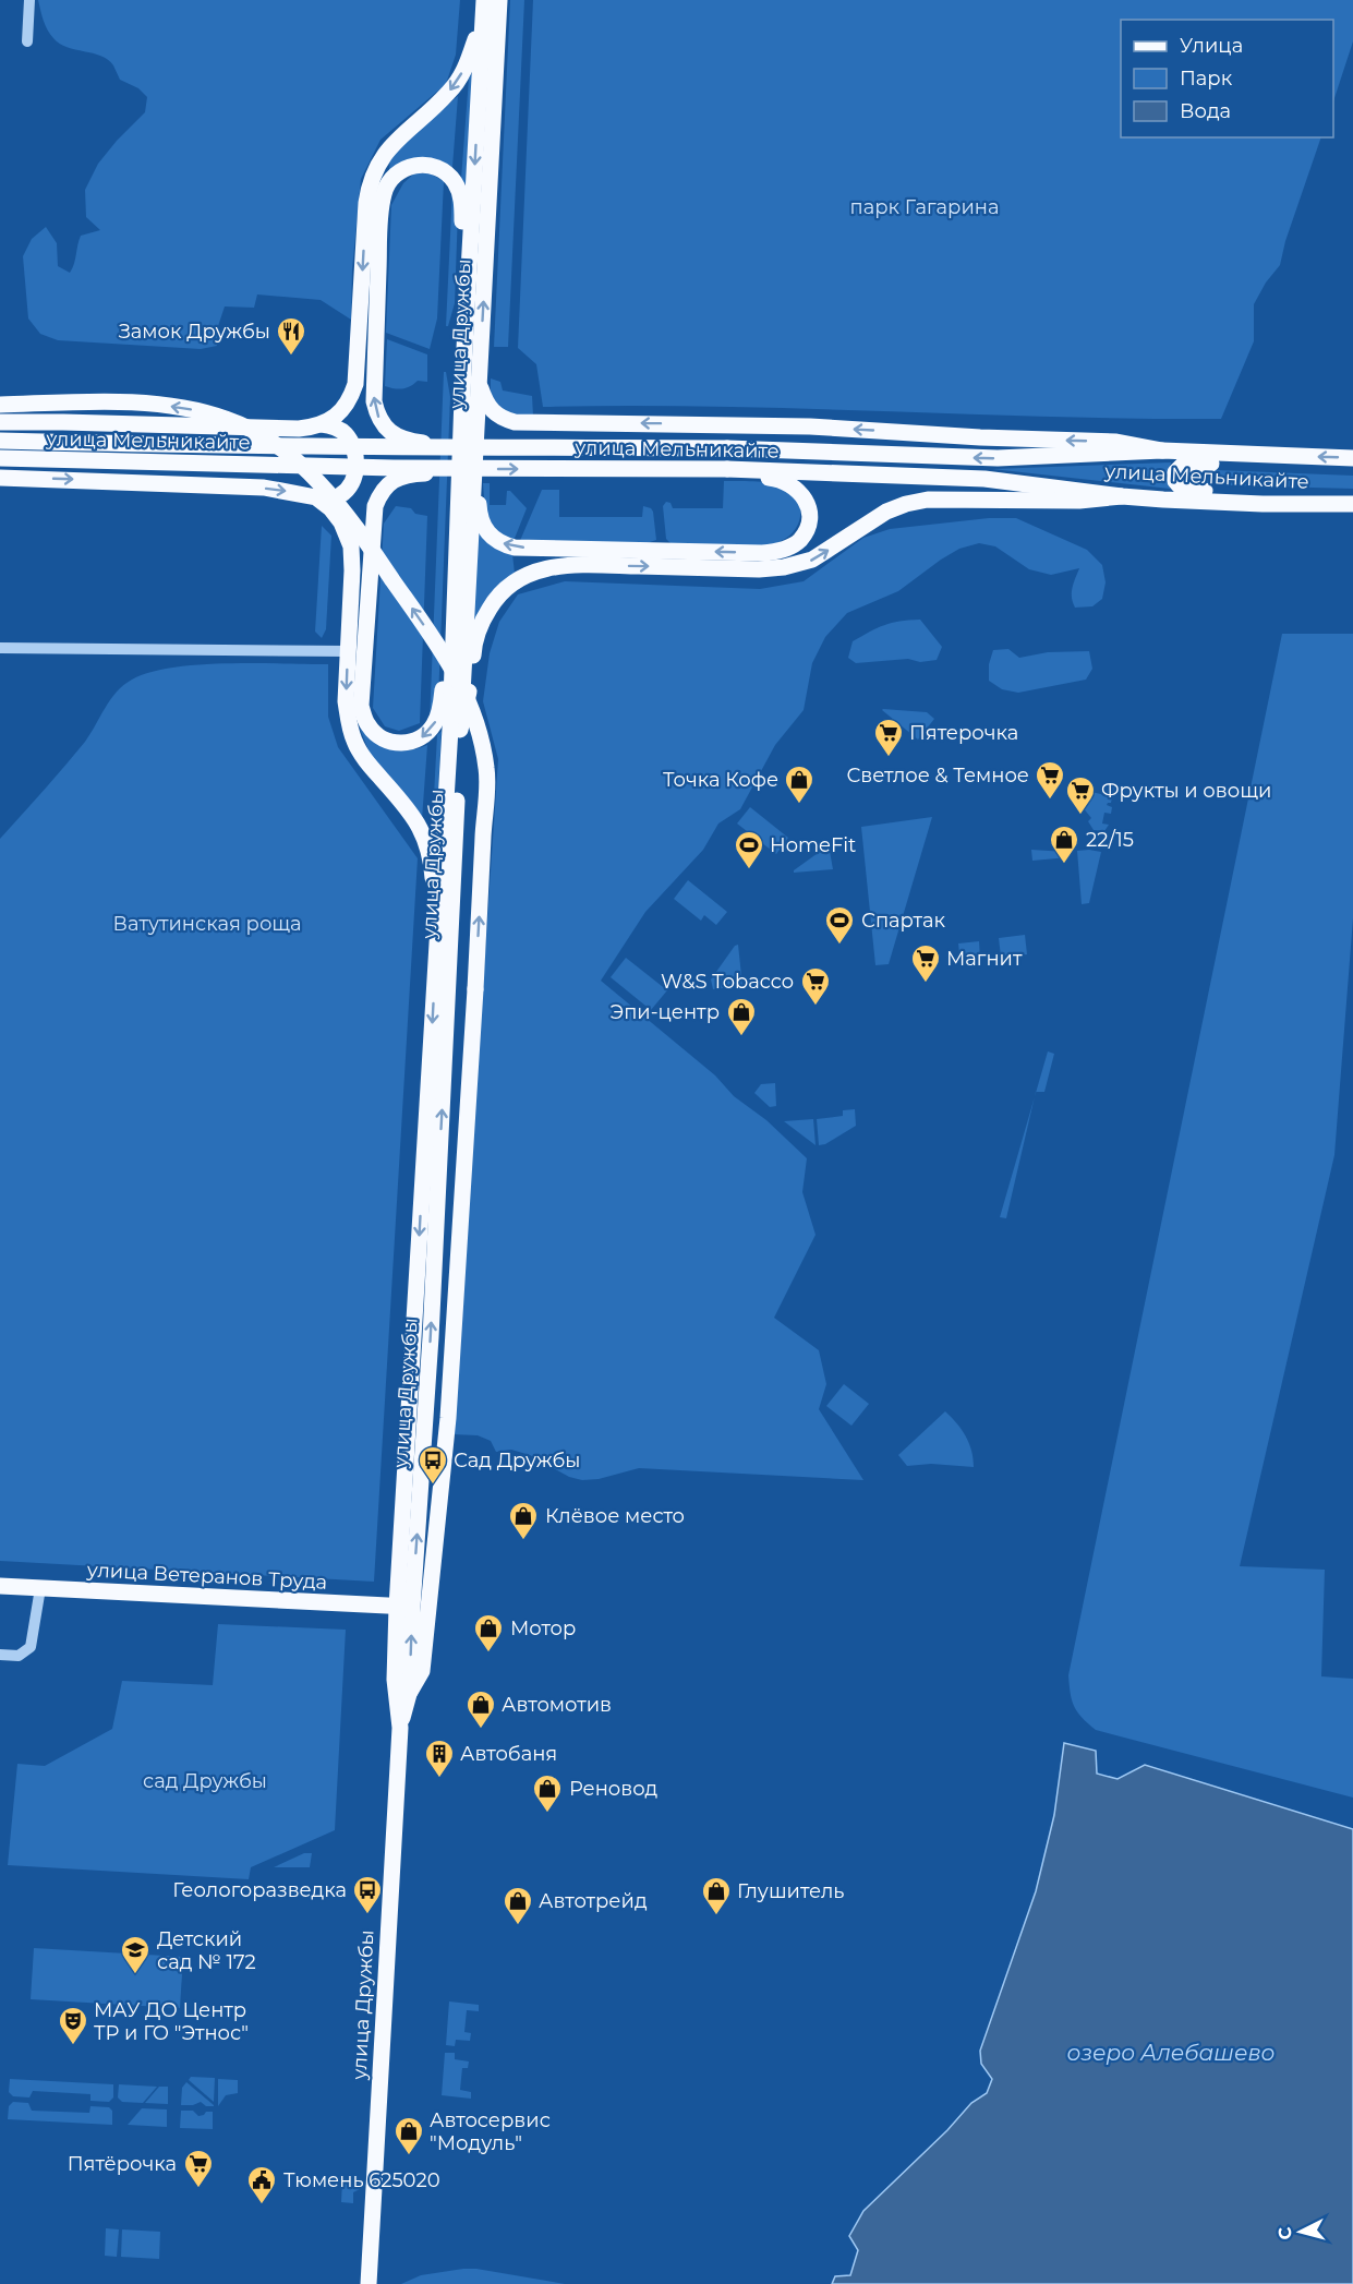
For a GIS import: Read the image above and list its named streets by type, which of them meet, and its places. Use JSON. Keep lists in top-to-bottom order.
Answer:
{
  "streets": {
    "main road": ["улица Дружбы", "улица Мельникайте", "улица Ветеранов Труда"]
  },
  "crossings": [
    ["улица Дружбы", "улица Ветеранов Труда"]
  ],
  "water": ["озеро Алебашево"],
  "parks": ["парк Гагарина", "Ватутинская роща", "сад Дружбы"],
  "places": {
    "restaurant": ["Замок Дружбы"],
    "supermarket": [
      "Пятерочка",
      "Светлое & Темное",
      "Фрукты и овощи",
      "Магнит",
      "W&S Tobacco",
      "Пятёрочка"
    ],
    "shop": [
      "Точка Кофе",
      "22/15",
      "Эпи-центр",
      "Клёвое место",
      "Мотор",
      "Автомотив",
      "Реновод",
      "Глушитель",
      "Автотрейд",
      "Автосервис \"Модуль\""
    ],
    "sports": ["HomeFit", "Спартак"],
    "bus stop": ["Сад Дружбы", "Геологоразведка"],
    "building": ["Автобаня"],
    "school or university": ["Детский сад № 172"],
    "theatre": ["МАУ ДО Центр ТР и ГО \"Этнос\""],
    "public building": ["Тюмень 625020"]
  },
  "legend": ["Улица", "Парк", "Вода"],
  "north": "left"
}
